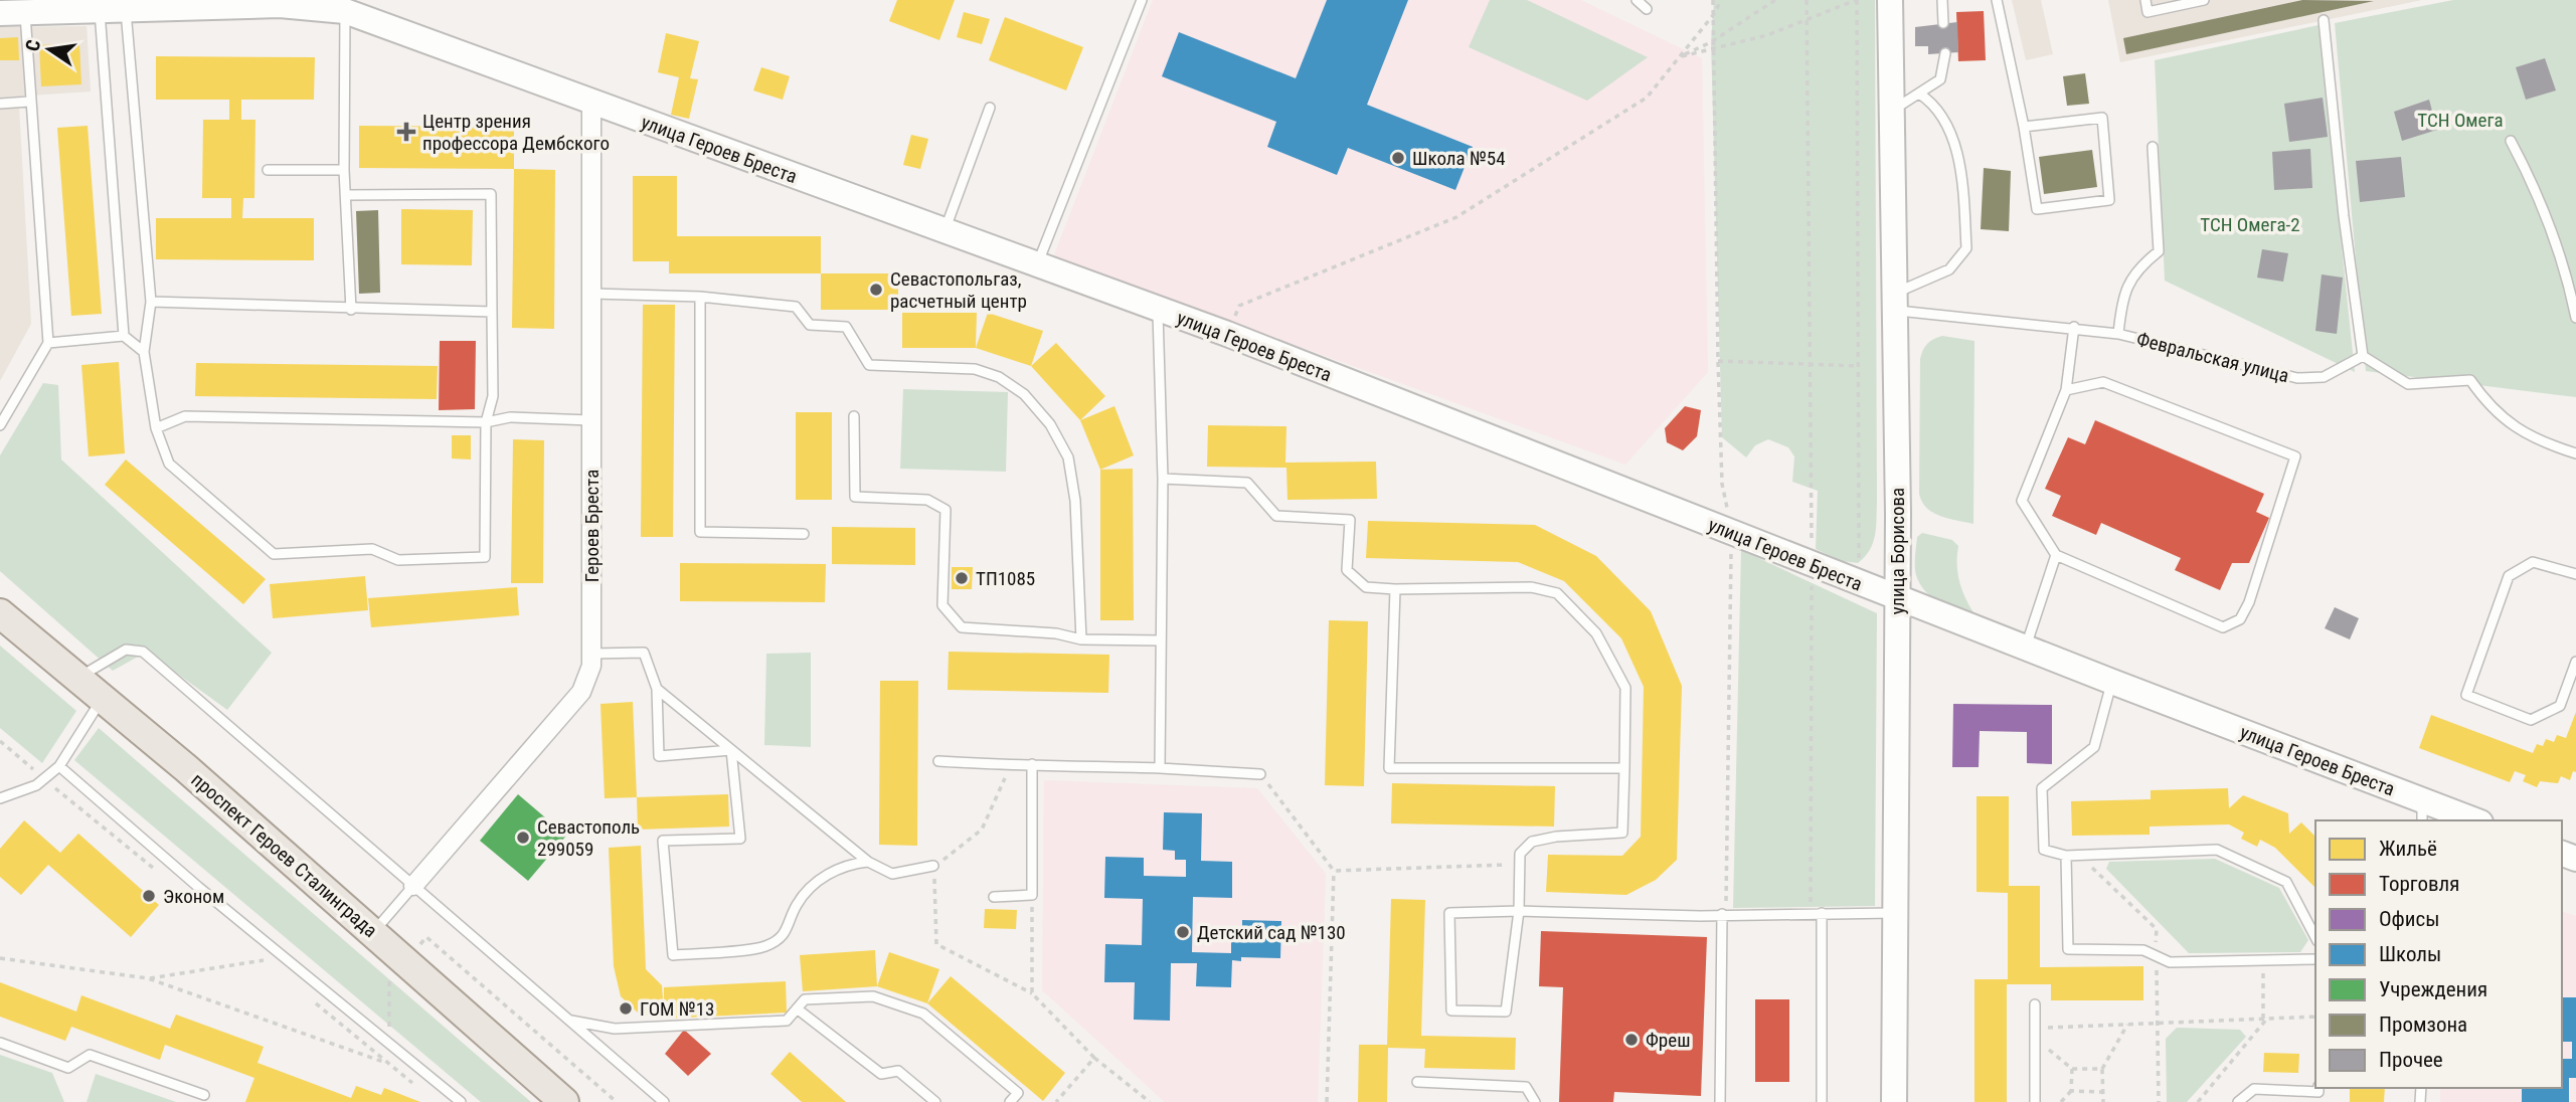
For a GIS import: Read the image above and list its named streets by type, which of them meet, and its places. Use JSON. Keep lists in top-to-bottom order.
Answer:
{
  "streets": {
    "main road": ["проспект Героев Сталинграда"],
    "street": ["улица Героев Бреста", "Героев Бреста", "улица Борисова"],
    "lane": ["Февральская улица"]
  },
  "crossings": [
    ["улица Героев Бреста", "Героев Бреста"],
    ["улица Героев Бреста", "улица Борисова"],
    ["Февральская улица", "улица Борисова"]
  ],
  "parks": ["ТСН Омега", "ТСН Омега-2"],
  "places": {
    "health": ["Центр зрения профессора Дембского"],
    "other": [
      "Школа №54",
      "Севастопольгаз, расчетный центр",
      "ТП1085",
      "Севастополь 299059",
      "Эконом",
      "Детский сад №130",
      "ГОМ №13",
      "Фреш"
    ]
  },
  "legend": [
    "Жильё",
    "Торговля",
    "Офисы",
    "Школы",
    "Учреждения",
    "Промзона",
    "Прочее"
  ],
  "north": "left"
}
